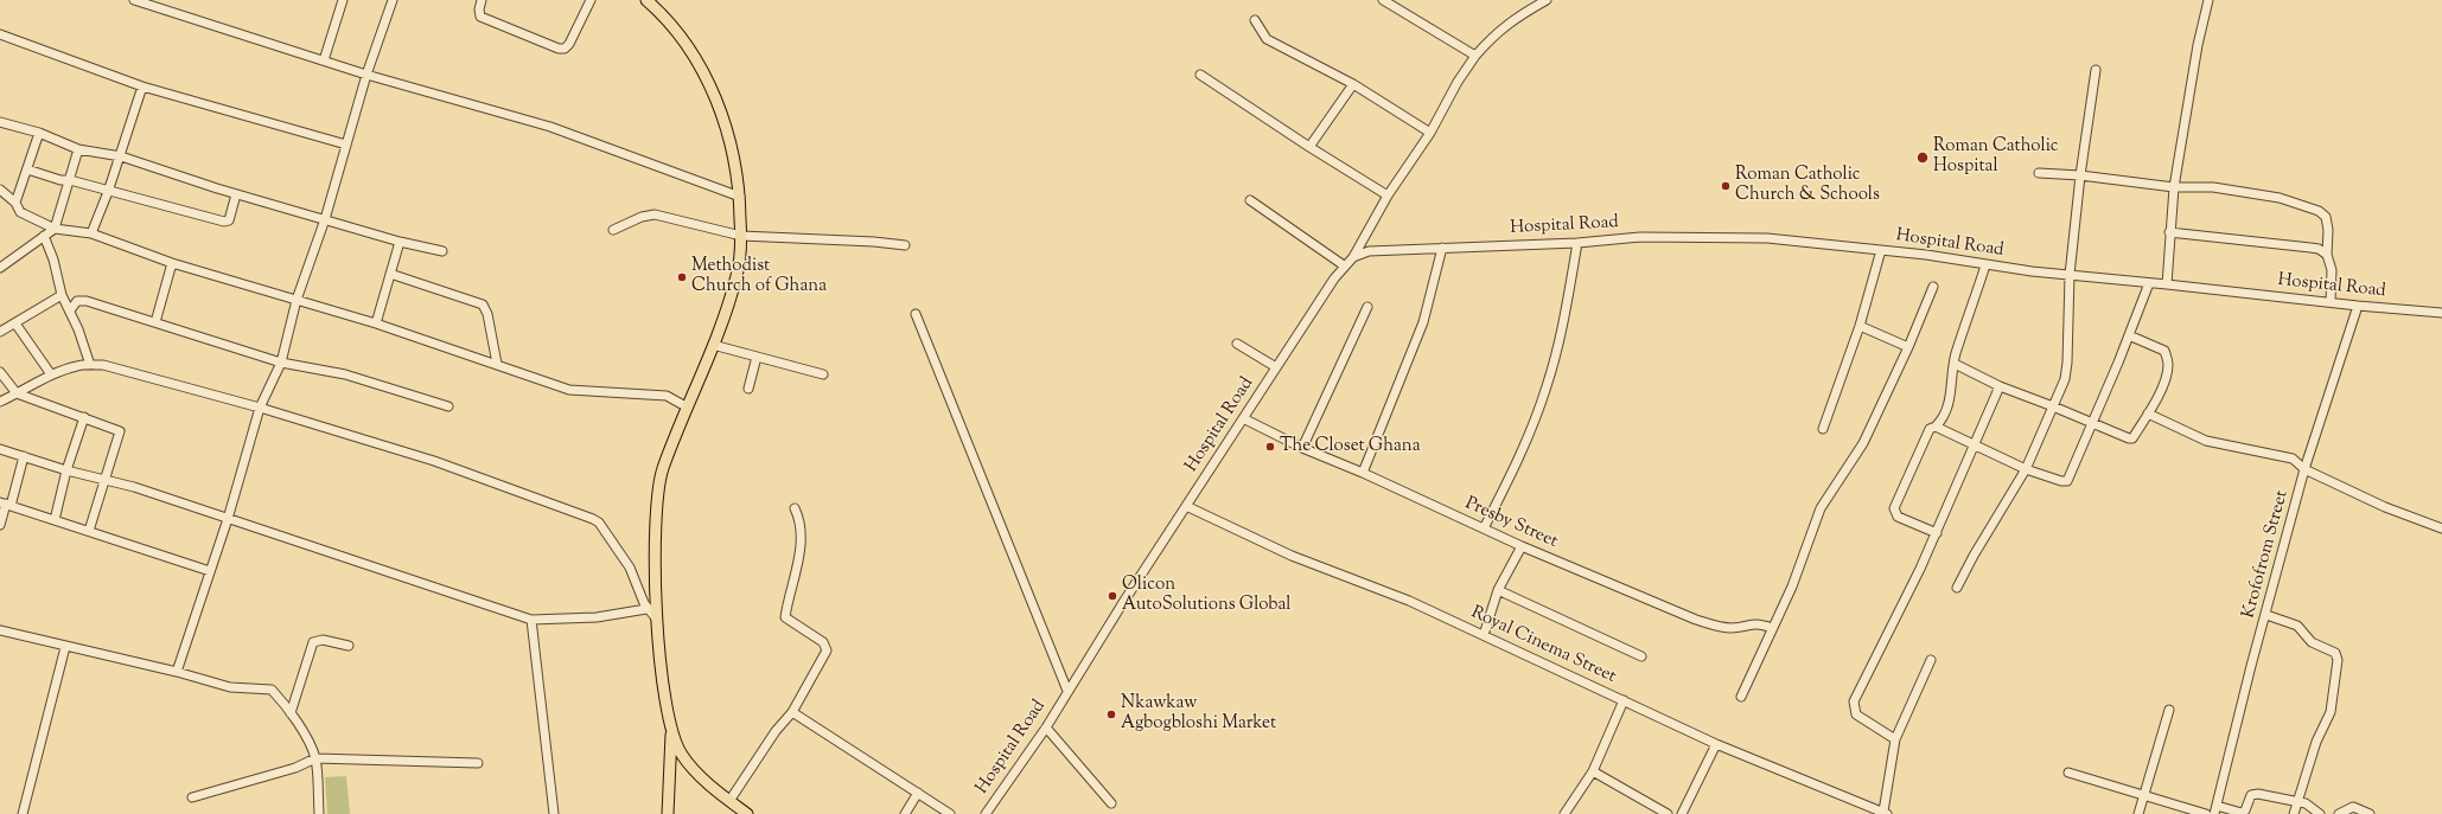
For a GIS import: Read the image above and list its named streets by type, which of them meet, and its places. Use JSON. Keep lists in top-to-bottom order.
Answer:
{
  "streets": {
    "street": [
      "Hospital Road",
      "Presby Street",
      "Krofofrom Street",
      "Royal Cinema Street"
    ]
  },
  "crossings": [
    ["Hospital Road", "Presby Street"],
    ["Hospital Road", "Krofofrom Street"],
    ["Hospital Road", "Royal Cinema Street"]
  ],
  "places": [
    "Roman Catholic Hospital",
    "Roman Catholic Church & Schools",
    "Methodist Church of Ghana",
    "The Closet Ghana",
    "Olicon AutoSolutions Global",
    "Nkawkaw Agbogbloshi Market"
  ]
}
